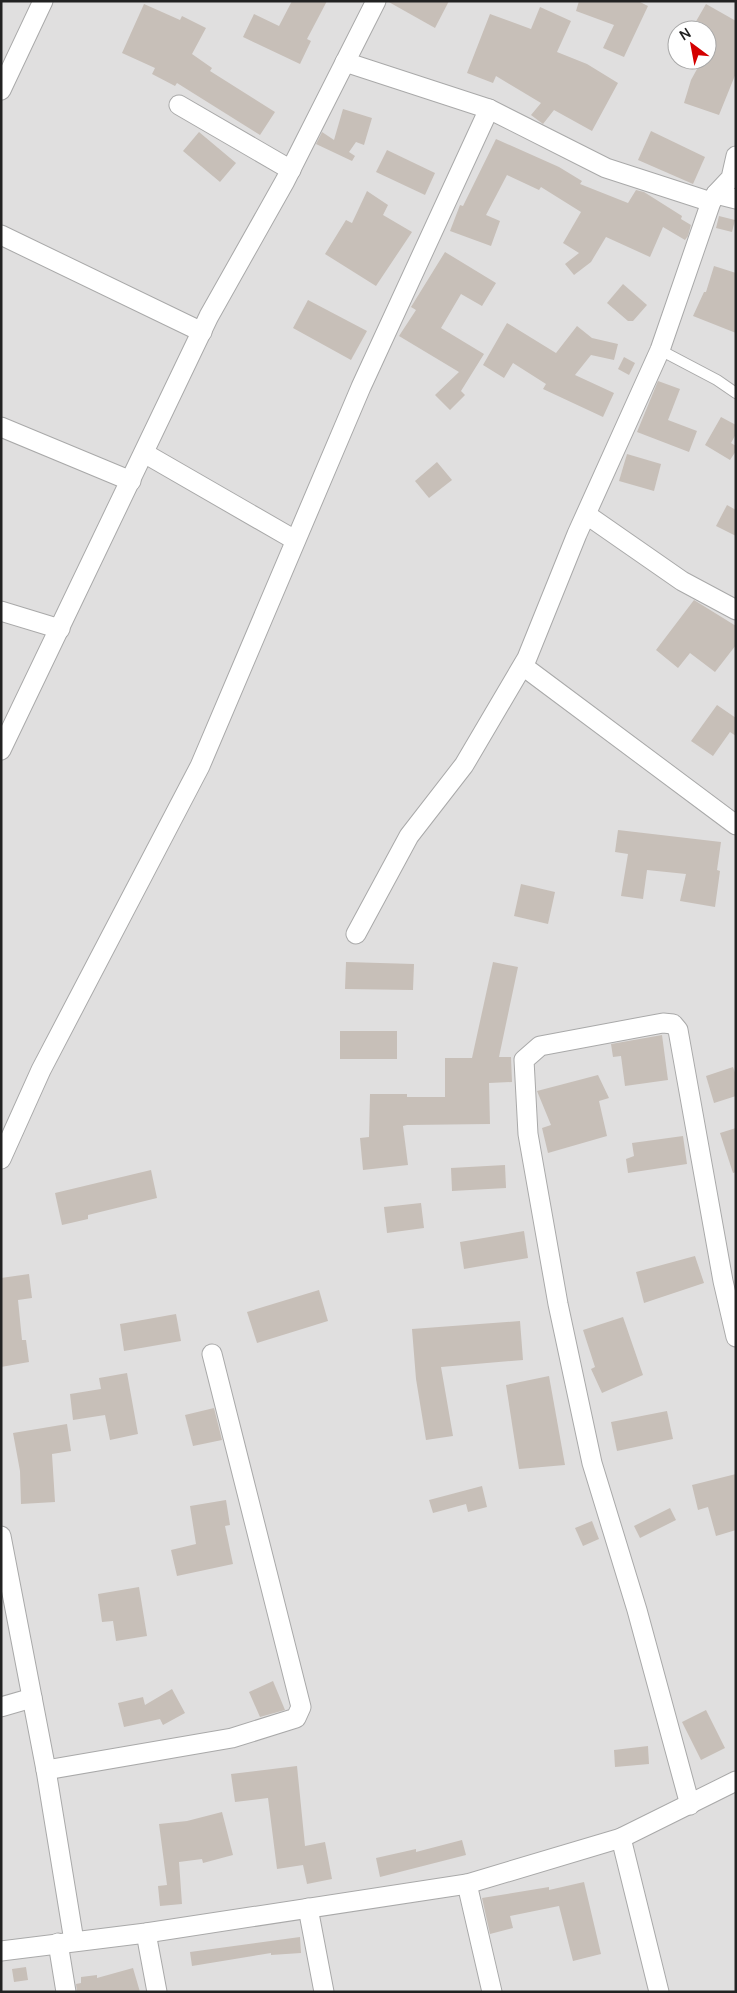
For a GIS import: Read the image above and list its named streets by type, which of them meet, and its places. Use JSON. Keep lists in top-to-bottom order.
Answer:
{
  "north": "top left"
}
